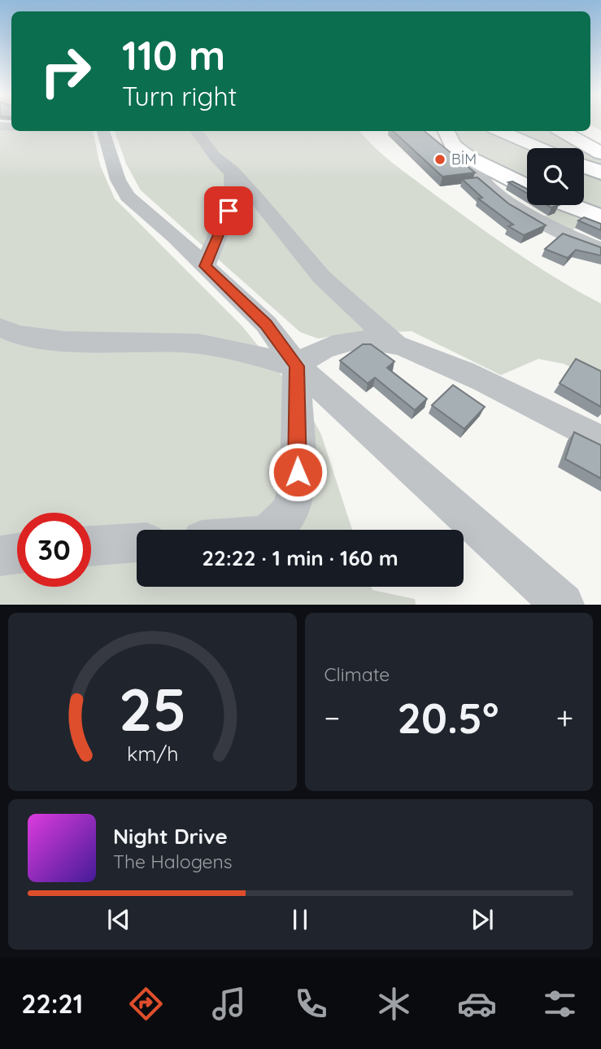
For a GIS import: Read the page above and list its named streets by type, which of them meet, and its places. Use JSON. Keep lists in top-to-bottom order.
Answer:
{
  "places": ["BİM"],
  "page": {
    "turn": ["110 m", "Turn right"],
    "limit": "30",
    "trip": "22:22 · 1 min · 160 m",
    "tile": "Climate",
    "heat": ["−", "20.5°", "+"],
    "song": ["Night Drive", "The Halogens"],
    "tabs": "22:21",
    "gauge": ["25", "km/h"]
  }
}
